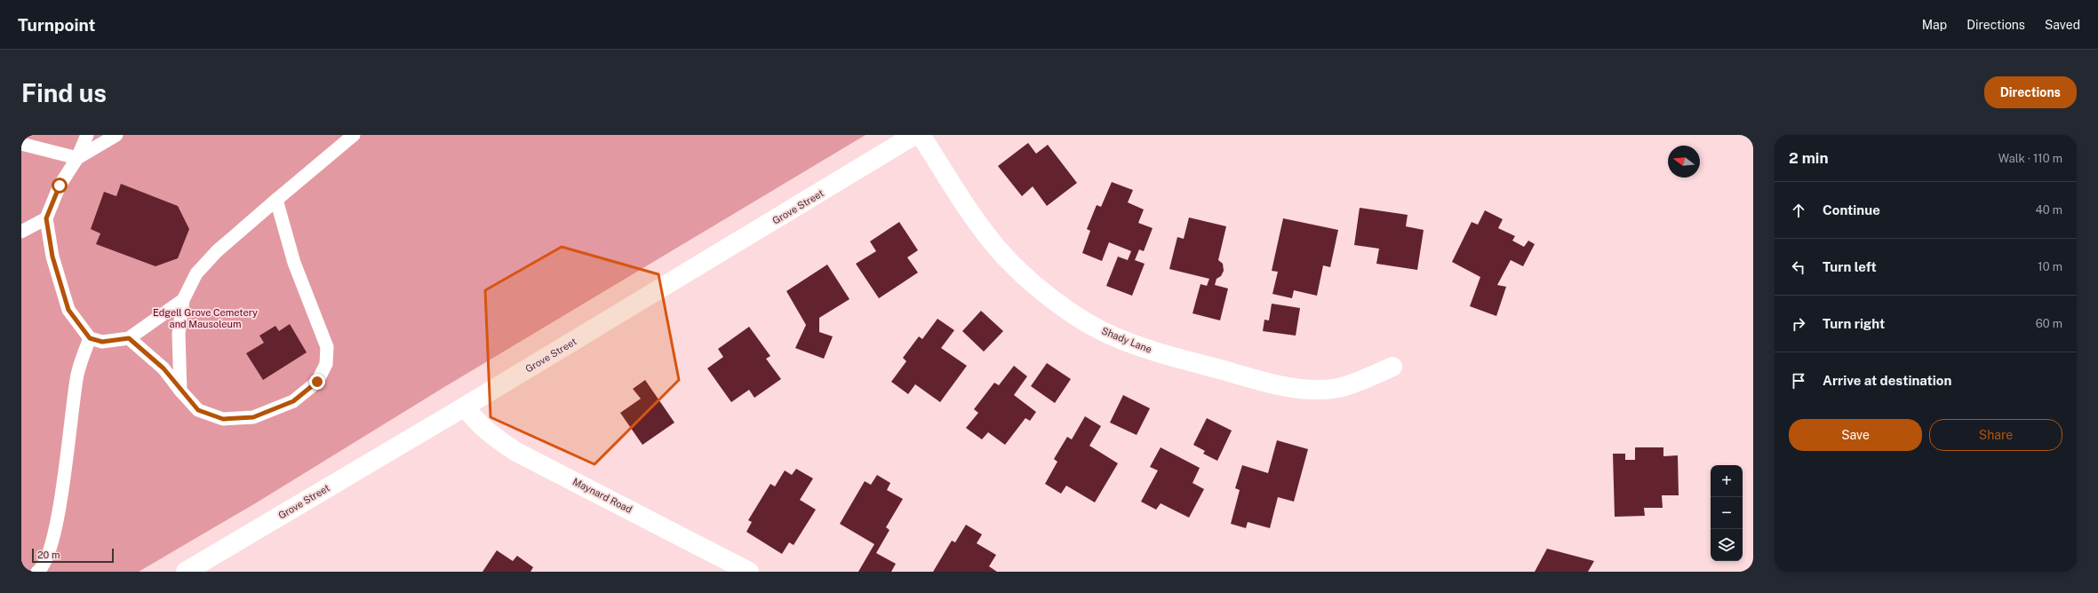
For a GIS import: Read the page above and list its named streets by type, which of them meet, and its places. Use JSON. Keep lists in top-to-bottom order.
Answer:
{
  "streets": {
    "street": ["Grove Street", "Shady Lane", "Maynard Road"]
  },
  "crossings": [
    ["Grove Street", "Maynard Road"]
  ],
  "parks": ["Edgell Grove Cemetery and Mausoleum"],
  "scale_bar": "20 m",
  "north": "left",
  "page": {
    "header": "Turnpoint",
    "nav": ["Map", "Directions", "Saved"],
    "buttons": [
      "Directions",
      ["Save", "Share"]
    ],
    "title": "Find us",
    "heading": ["2 min", "Walk · 110 m"],
    "list": [
      ["Continue", "40 m"],
      ["Turn left", "10 m"],
      ["Turn right", "60 m"],
      "Arrive at destination"
    ],
    "map_buttons": ["+", "−"],
    "scale": "20 m"
  }
}
